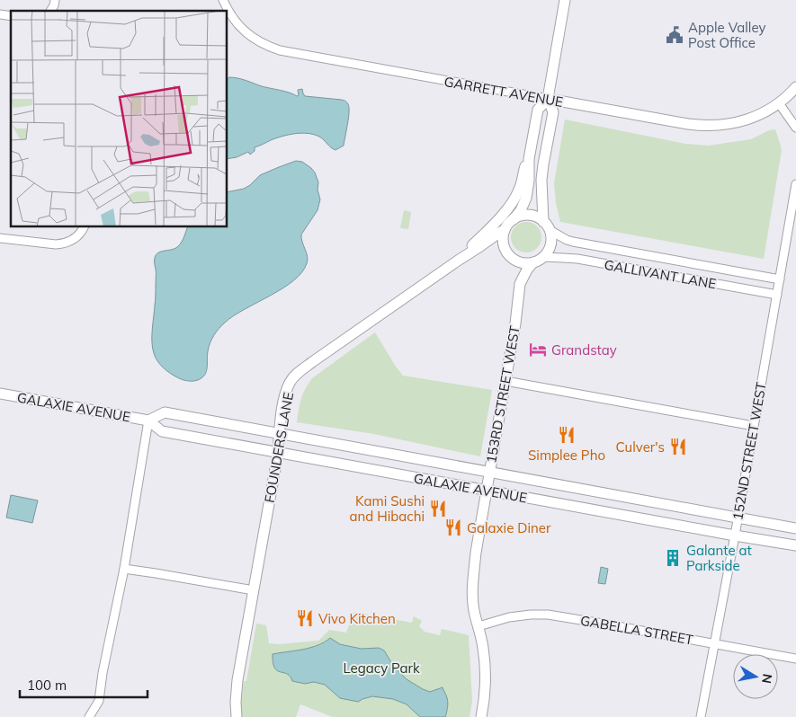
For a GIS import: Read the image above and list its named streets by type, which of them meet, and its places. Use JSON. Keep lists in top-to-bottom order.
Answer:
{
  "streets": {
    "street": [
      "GARRETT AVENUE",
      "GALLIVANT LANE",
      "153RD STREET WEST",
      "GALAXIE AVENUE",
      "FOUNDERS LANE",
      "152ND STREET WEST",
      "GABELLA STREET"
    ]
  },
  "crossings": [
    ["GALLIVANT LANE", "153RD STREET WEST"],
    ["GALLIVANT LANE", "FOUNDERS LANE"],
    ["GALLIVANT LANE", "152ND STREET WEST"],
    ["153RD STREET WEST", "GALAXIE AVENUE"],
    ["153RD STREET WEST", "FOUNDERS LANE"],
    ["153RD STREET WEST", "GABELLA STREET"],
    ["GALAXIE AVENUE", "FOUNDERS LANE"],
    ["GALAXIE AVENUE", "152ND STREET WEST"],
    ["152ND STREET WEST", "GABELLA STREET"]
  ],
  "parks": ["Legacy Park"],
  "places": {
    "public building": ["Apple Valley Post Office"],
    "hotel": ["Grandstay"],
    "restaurant": [
      "Simplee Pho",
      "Culver's",
      "Kami Sushi and Hibachi",
      "Galaxie Diner",
      "Vivo Kitchen"
    ],
    "building": ["Galante at Parkside"]
  },
  "scale_bar": "100 m",
  "north": "right"
}
